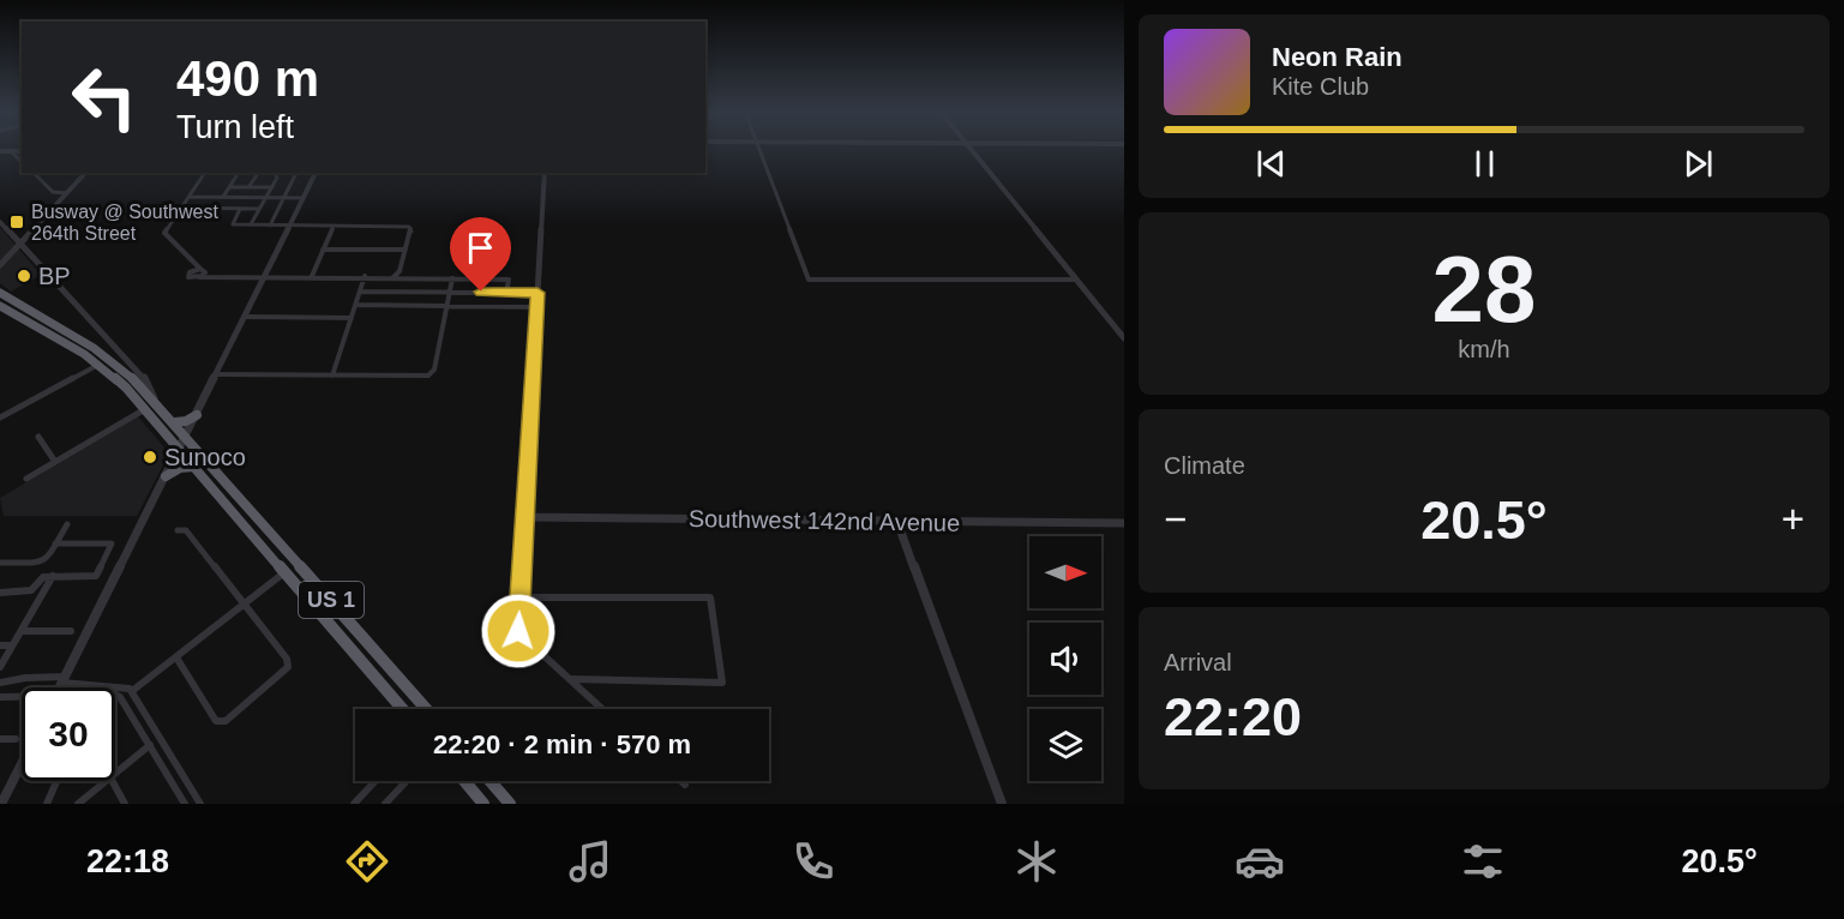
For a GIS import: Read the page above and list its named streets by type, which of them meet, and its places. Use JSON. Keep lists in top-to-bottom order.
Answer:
{
  "streets": {
    "highway": ["US 1"],
    "street": ["Southwest 142nd Avenue"]
  },
  "places": {
    "transit": ["Busway @ Southwest 264th Street"],
    "other": ["BP", "Sunoco"]
  },
  "north": "right",
  "page": {
    "turn": ["490 m", "Turn left"],
    "song": ["Neon Rain", "Kite Club"],
    "tile": [
      ["28", "km/h"],
      "Climate",
      ["Arrival", "22:20"]
    ],
    "heat": ["−", "20.5°", "+"],
    "limit": "30",
    "trip": "22:20 · 2 min · 570 m",
    "tabs": ["22:18", "20.5°"]
  }
}
